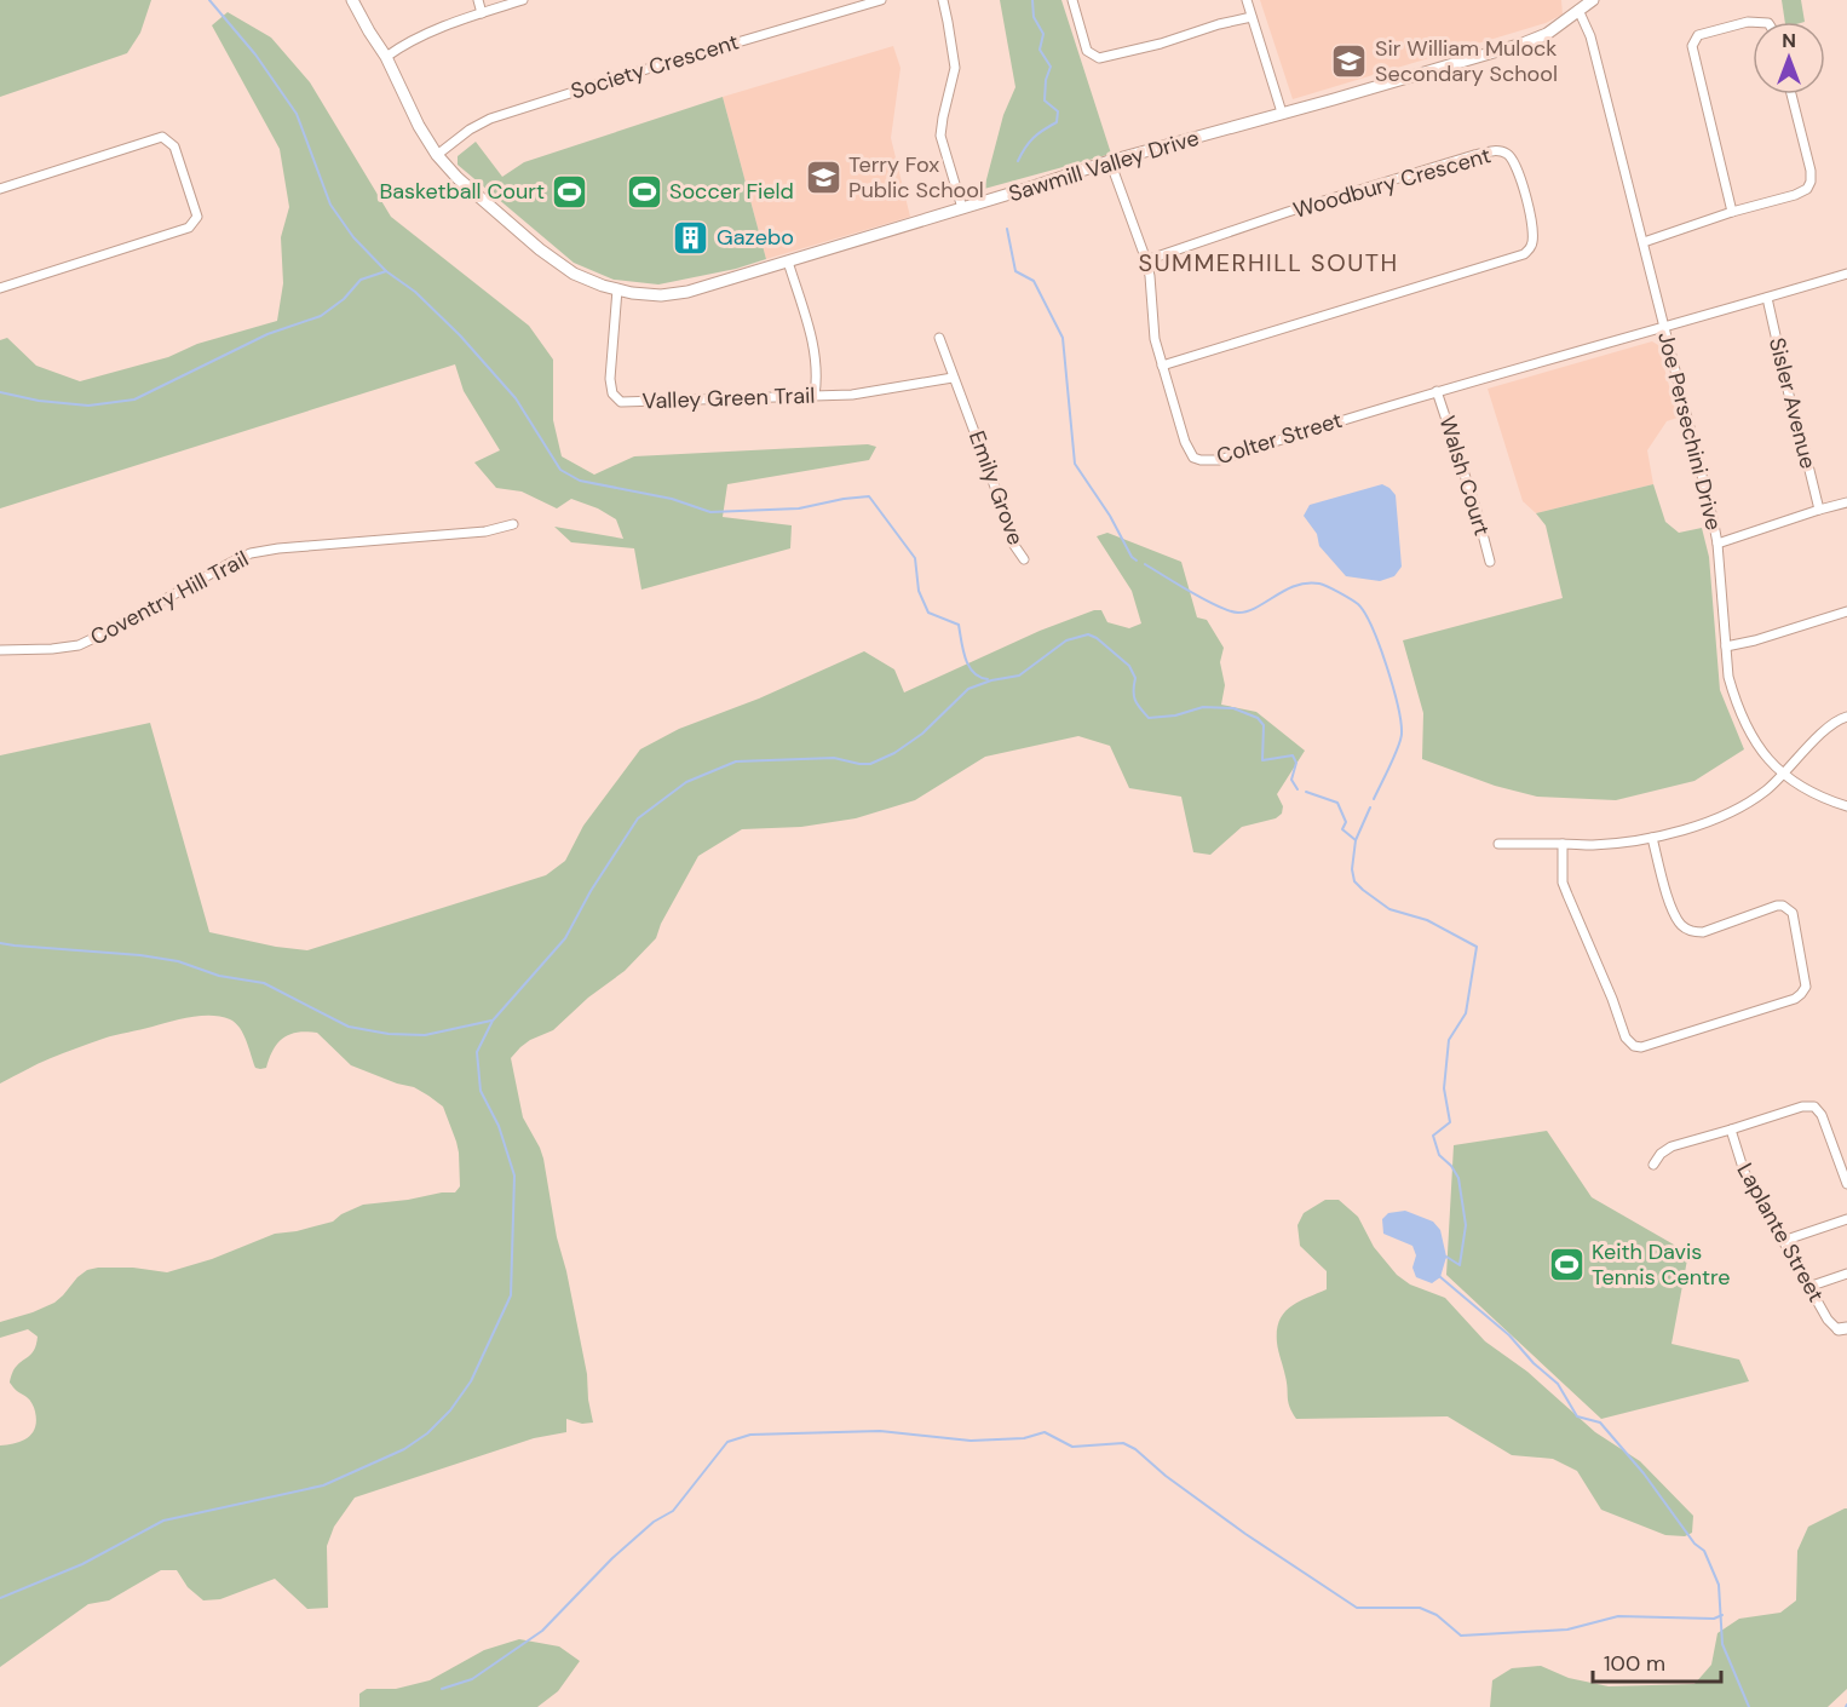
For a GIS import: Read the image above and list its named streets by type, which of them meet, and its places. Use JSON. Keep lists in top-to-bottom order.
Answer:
{
  "streets": {
    "street": [
      "Society Crescent",
      "Sawmill Valley Drive",
      "Woodbury Crescent",
      "Valley Green Trail",
      "Sisler Avenue",
      "Joe Persechini Drive",
      "Colter Street",
      "Walsh Court",
      "Emily Grove",
      "Coventry Hill Trail",
      "Laplante Street"
    ]
  },
  "crossings": [
    ["Society Crescent", "Sawmill Valley Drive"],
    ["Sawmill Valley Drive", "Valley Green Trail"],
    ["Sawmill Valley Drive", "Joe Persechini Drive"],
    ["Sawmill Valley Drive", "Colter Street"],
    ["Woodbury Crescent", "Colter Street"],
    ["Valley Green Trail", "Emily Grove"],
    ["Sisler Avenue", "Colter Street"],
    ["Joe Persechini Drive", "Colter Street"],
    ["Colter Street", "Walsh Court"]
  ],
  "districts": ["SUMMERHILL SOUTH"],
  "places": {
    "school or university": ["Sir William Mulock Secondary School", "Terry Fox Public School"],
    "sports": ["Basketball Court", "Soccer Field", "Keith Davis Tennis Centre"],
    "building": ["Gazebo"]
  },
  "scale_bar": "100 m",
  "north": "top"
}
